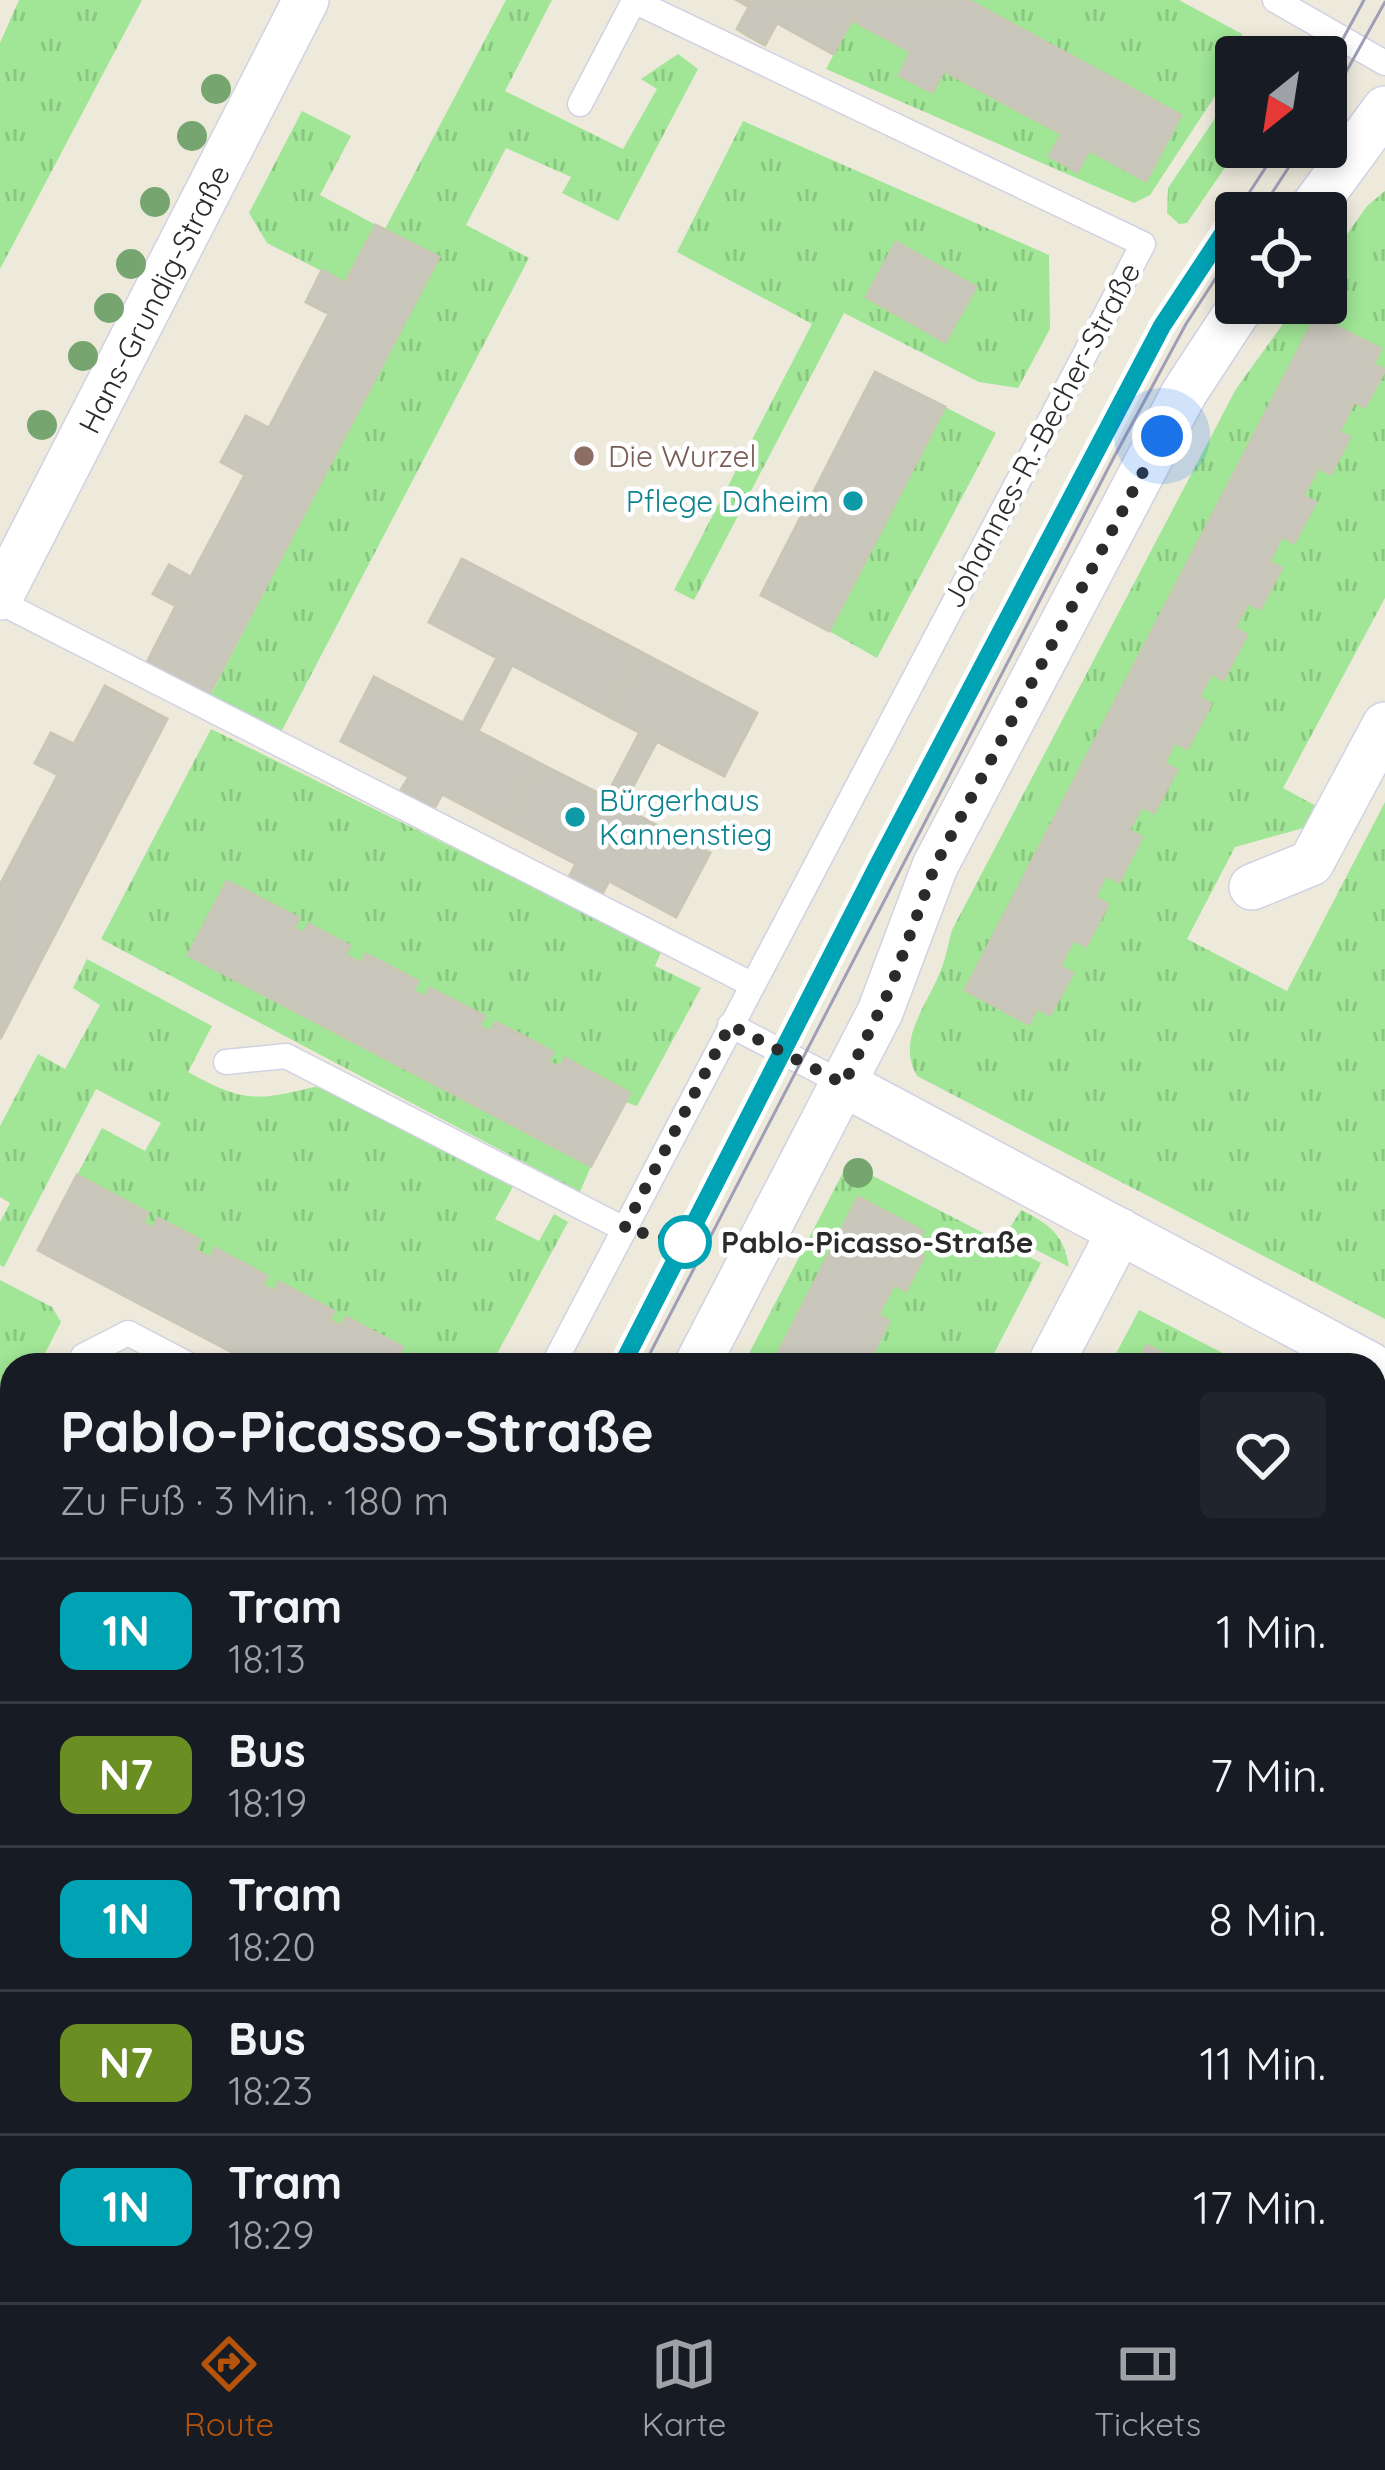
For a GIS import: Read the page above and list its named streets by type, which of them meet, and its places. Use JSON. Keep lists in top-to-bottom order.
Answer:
{
  "streets": {
    "street": ["Hans-Grundig-Straße"],
    "lane": ["Johannes-R.-Becher-Straße"]
  },
  "places": [
    "Die Wurzel",
    "Pflege Daheim",
    "Bürgerhaus Kannenstieg",
    "Pablo-Picasso-Straße"
  ],
  "lines": ["tram line 1N"],
  "north": "bottom left",
  "page": {
    "heading": ["Pablo-Picasso-Straße", "Zu Fuß · 3 Min. · 180 m"],
    "list": [
      {
        "mark": "1N",
        "name": "Tram",
        "note": "18:13",
        "value": "1 Min."
      },
      {
        "mark": "N7",
        "name": "Bus",
        "note": "18:19",
        "value": "7 Min."
      },
      {
        "mark": "1N",
        "name": "Tram",
        "note": "18:20",
        "value": "8 Min."
      },
      {
        "mark": "N7",
        "name": "Bus",
        "note": "18:23",
        "value": "11 Min."
      },
      {
        "mark": "1N",
        "name": "Tram",
        "note": "18:29",
        "value": "17 Min."
      }
    ],
    "tabs": ["Route", "Karte", "Tickets"]
  }
}
